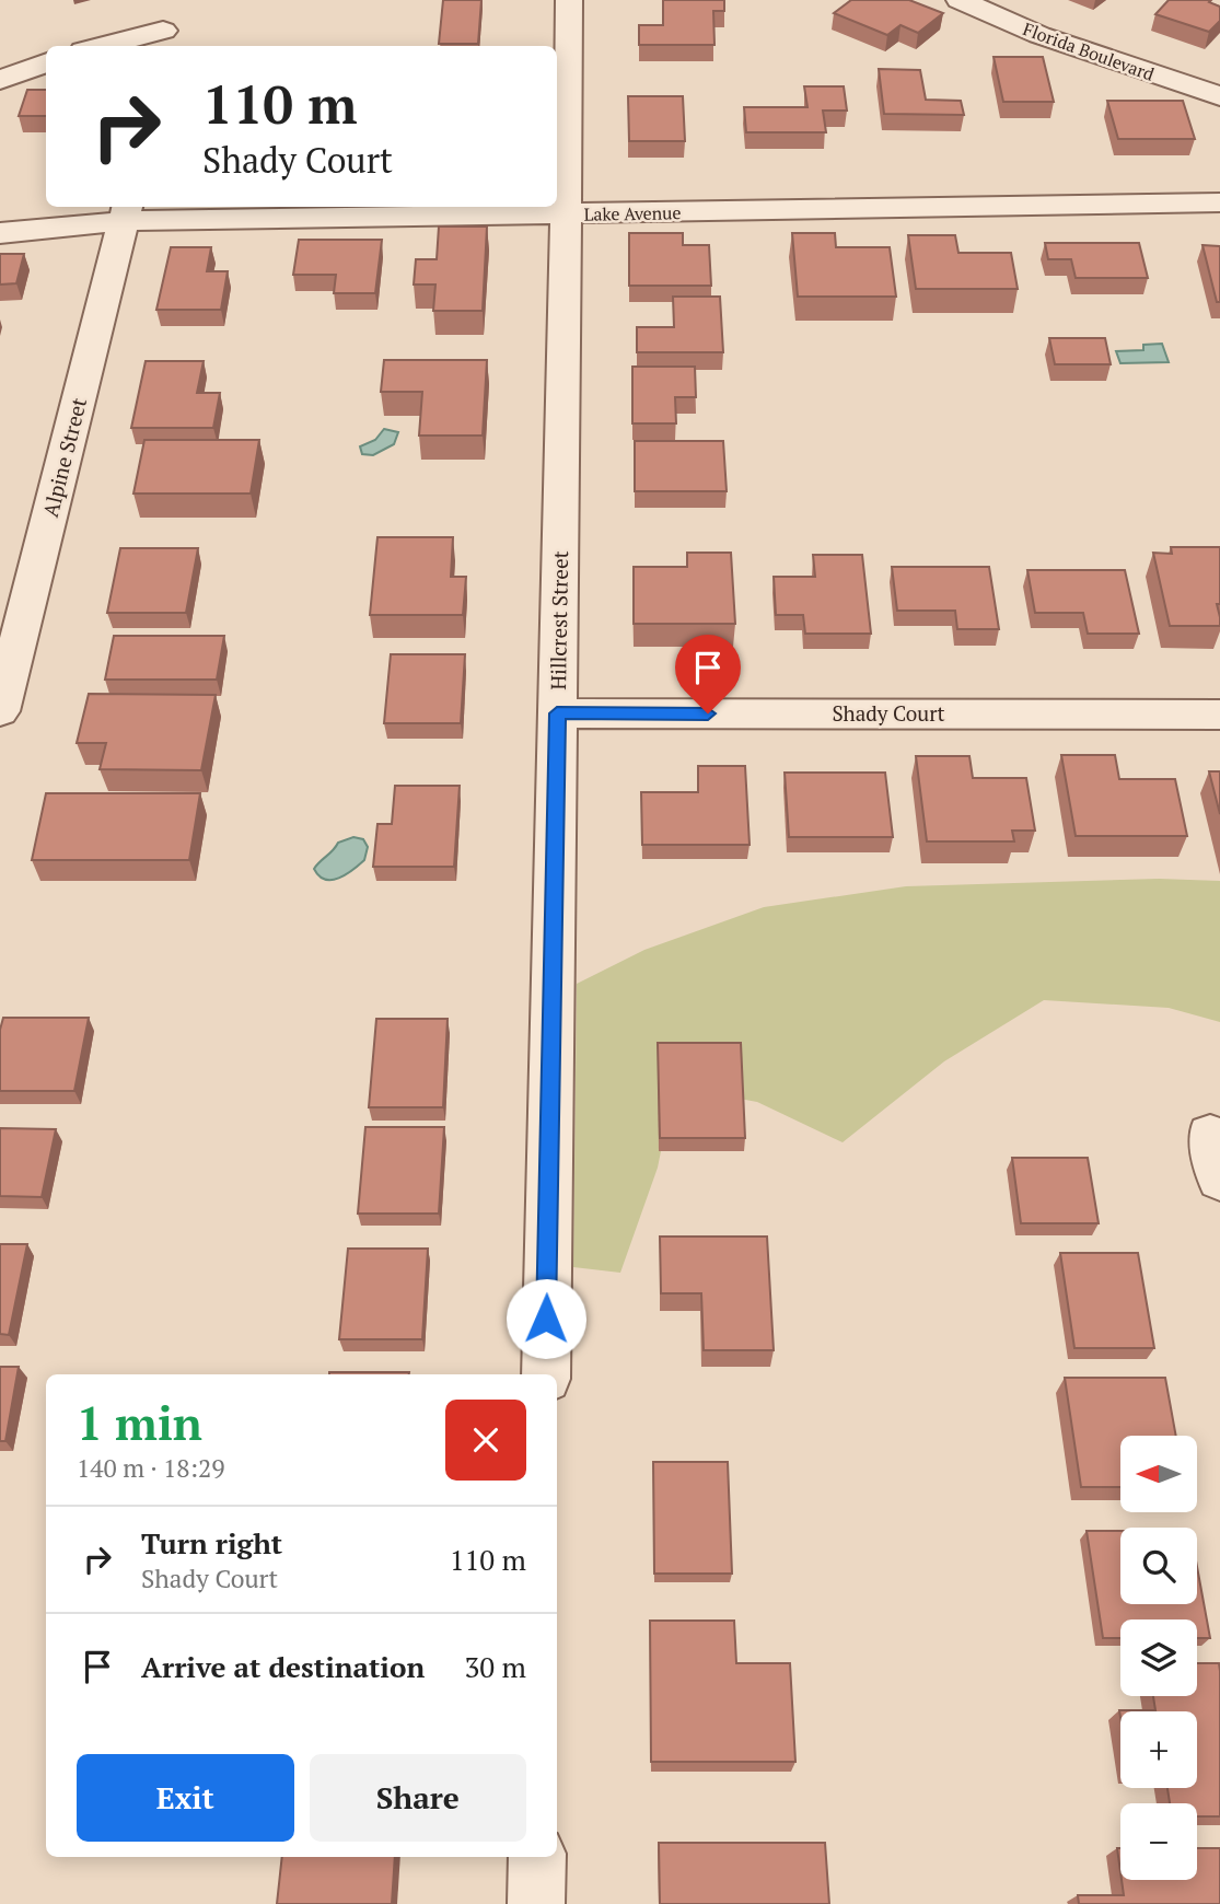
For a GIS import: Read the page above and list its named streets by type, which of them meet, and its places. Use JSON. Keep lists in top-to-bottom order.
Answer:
{
  "streets": {
    "street": [
      "Florida Boulevard",
      "Lake Avenue",
      "Alpine Street",
      "Hillcrest Street",
      "Shady Court"
    ]
  },
  "crossings": [
    ["Lake Avenue", "Alpine Street"],
    ["Lake Avenue", "Hillcrest Street"],
    ["Hillcrest Street", "Shady Court"]
  ],
  "north": "left",
  "page": {
    "turn": ["110 m", "Shady Court"],
    "heading": ["1 min", "140 m · 18:29"],
    "map_buttons": ["+", "−"],
    "list": [
      {
        "name": "Turn right",
        "note": "Shady Court",
        "value": "110 m"
      },
      {
        "name": "Arrive at destination",
        "value": "30 m"
      }
    ],
    "buttons": ["Exit", "Share"]
  }
}
